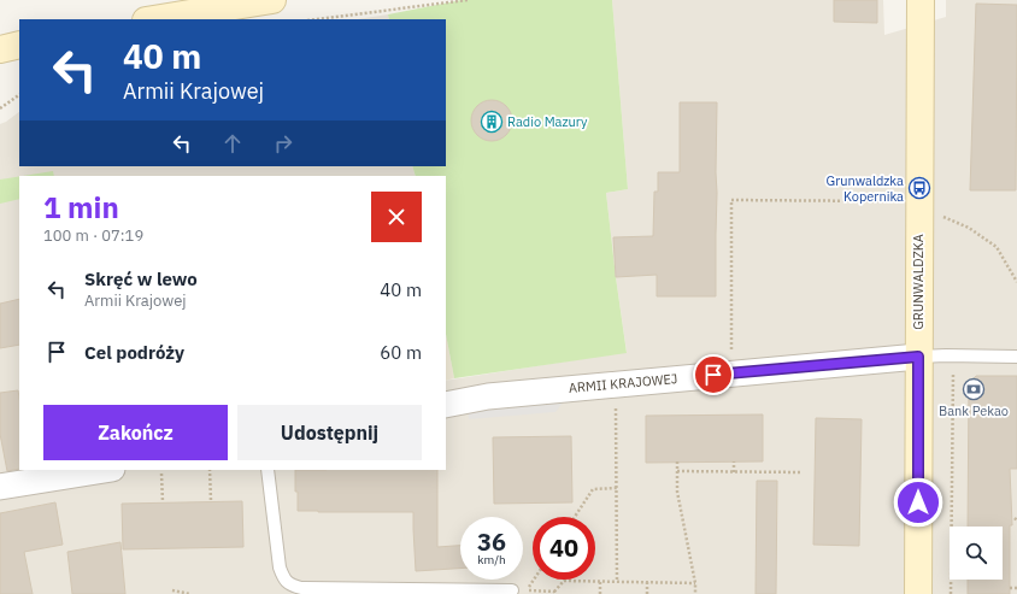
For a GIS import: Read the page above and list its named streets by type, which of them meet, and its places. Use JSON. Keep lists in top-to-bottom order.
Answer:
{
  "streets": {
    "street": ["GRUNWALDZKA", "ARMII KRAJOWEJ"]
  },
  "crossings": [
    ["GRUNWALDZKA", "ARMII KRAJOWEJ"]
  ],
  "places": {
    "building": ["Radio Mazury"],
    "bus stop": ["Grunwaldzka Kopernika"],
    "bank": ["Bank Pekao"]
  },
  "page": {
    "turn": ["40 m", "Armii Krajowej"],
    "heading": ["1 min", "100 m · 07:19"],
    "list": [
      {
        "name": "Skręć w lewo",
        "note": "Armii Krajowej",
        "value": "40 m"
      },
      {
        "name": "Cel podróży",
        "value": "60 m"
      }
    ],
    "buttons": ["Zakończ", "Udostępnij"],
    "speed": "36 km/h",
    "limit": "40"
  }
}
